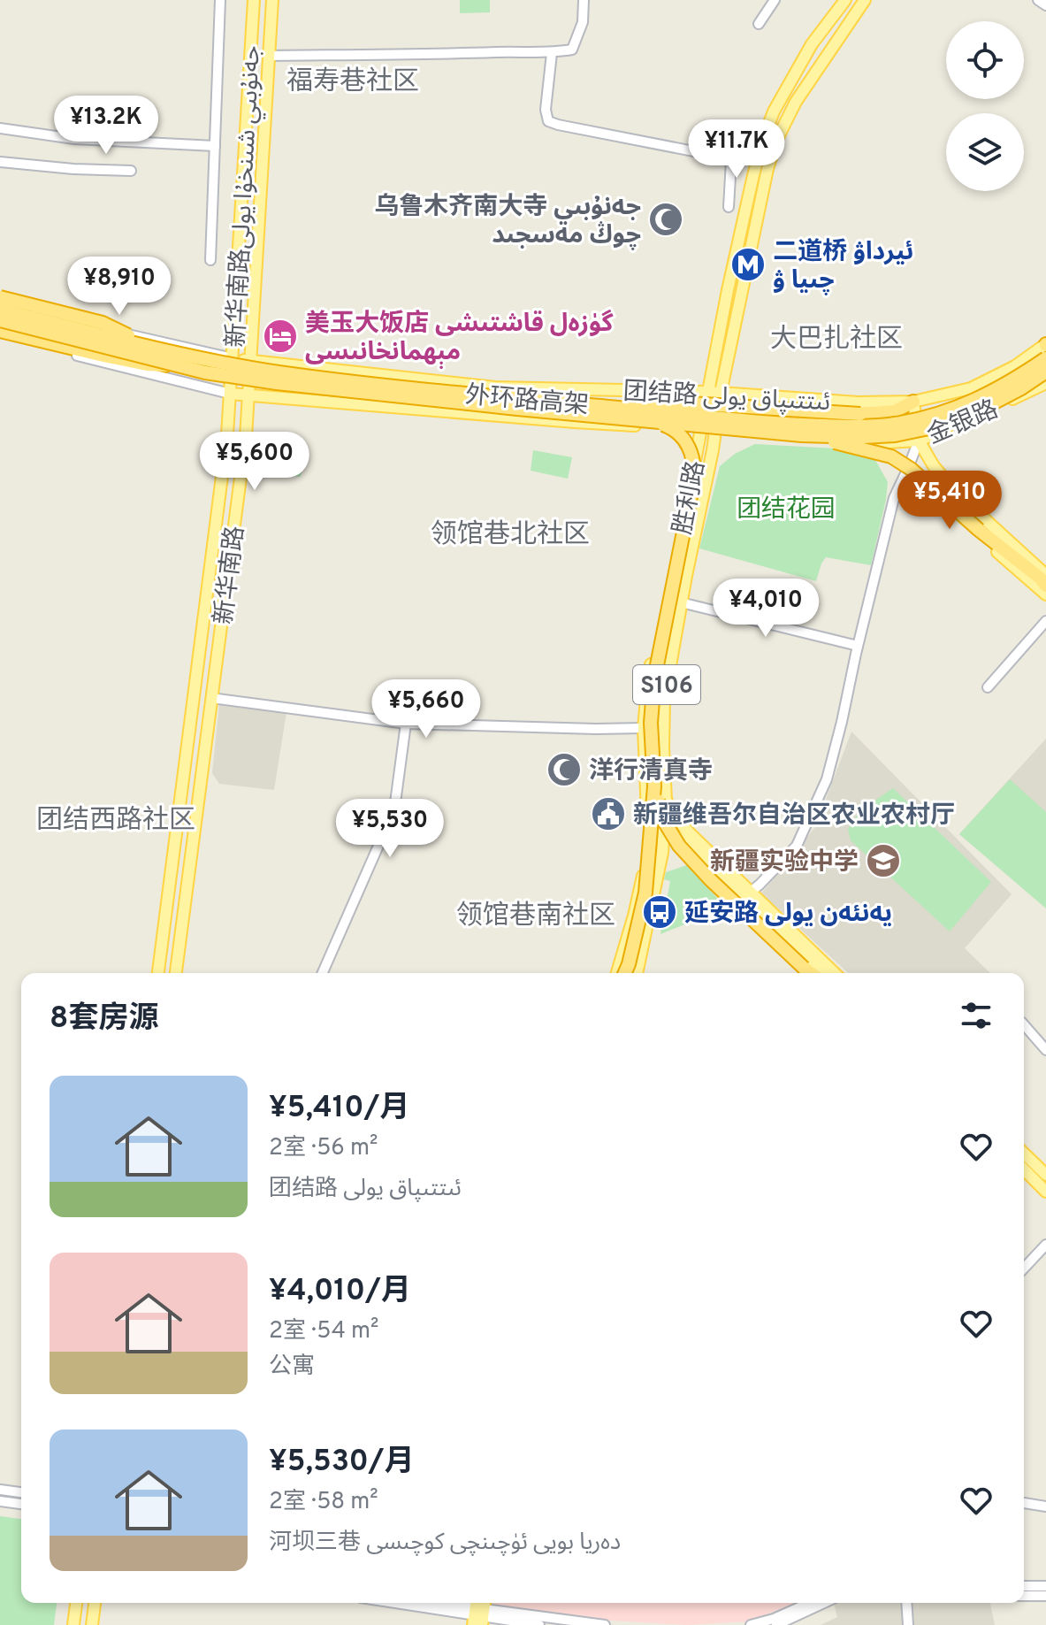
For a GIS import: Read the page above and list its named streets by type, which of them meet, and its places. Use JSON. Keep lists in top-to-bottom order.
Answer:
{
  "streets": {
    "highway": ["外环路高架"],
    "main road": [
      "新华南路جەنۇبىي شىنخۇا يولى",
      "团结路 ئىتتىپاق يولى",
      "金银路",
      "胜利路",
      "新华南路",
      "S106"
    ]
  },
  "crossings": [
    ["新华南路جەنۇبىي شىنخۇا يولى", "团结路 ئىتتىپاق يولى"],
    ["新华南路جەنۇبىي شىنخۇا يولى", "新华南路"],
    ["团结路 ئىتتىپاق يولى", "金银路"],
    ["团结路 ئىتتىپاق يولى", "胜利路"],
    ["团结路 ئىتتىپاق يولى", "新华南路"],
    ["团结路 ئىتتىپاق يولى", "S106"]
  ],
  "districts": [
    "福寿巷社区",
    "大巴扎社区",
    "领馆巷北社区",
    "团结西路社区",
    "领馆巷南社区"
  ],
  "parks": ["团结花园"],
  "places": {
    "mosque": ["乌鲁木齐南大寺 جەنۇبىي چوڭ مەسجىد", "洋行清真寺"],
    "metro station": ["二道桥 ئيرداۋ چىيا ۋ"],
    "hotel": ["美玉大饭店 گۈزەل قاشتىشى مېھمانخانىسى"],
    "public building": ["新疆维吾尔自治区农业农村厅"],
    "school or university": ["新疆实验中学"],
    "bus stop": ["延安路 يەنئەن يولى"]
  },
  "page": {
    "price": [
      "¥13.2K",
      "¥11.7K",
      "¥8,910",
      "¥5,600",
      "¥5,410",
      "¥4,010",
      "¥5,660",
      "¥5,530"
    ],
    "heading": "8套房源",
    "list": [
      {
        "name": "¥5,410/月",
        "note": "2室 · 56 m² · 团结路 ئىتتىپاق يولى"
      },
      {
        "name": "¥4,010/月",
        "note": "2室 · 54 m² · 公寓"
      },
      {
        "name": "¥5,530/月",
        "note": "2室 · 58 m² · 河坝三巷 دەريا بويى ئۈچىنچى كوچىسى"
      }
    ]
  }
}
